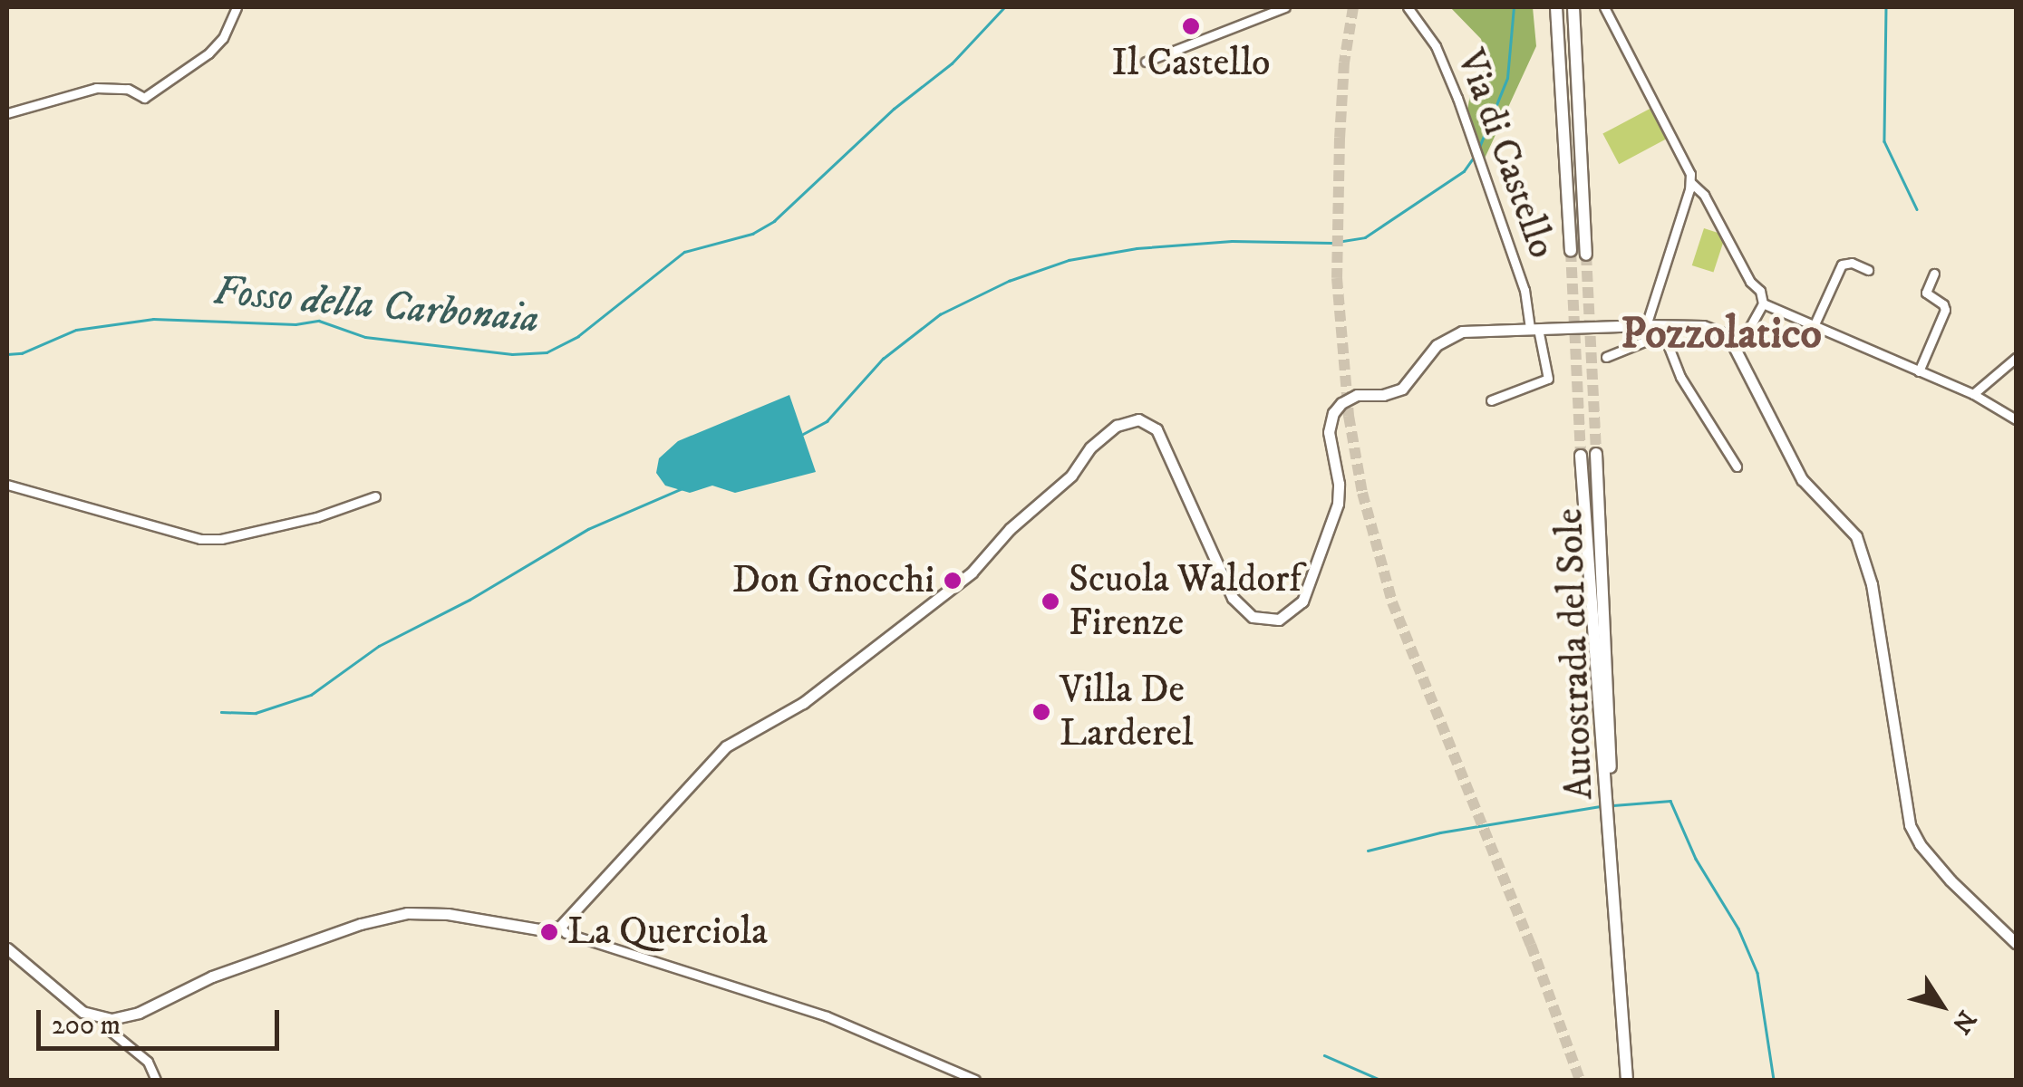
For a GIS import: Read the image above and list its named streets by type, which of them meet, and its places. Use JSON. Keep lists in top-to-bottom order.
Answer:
{
  "streets": {
    "highway": ["Autostrada del Sole"],
    "street": ["Via di Castello"]
  },
  "districts": ["Pozzolatico"],
  "water": ["Fosso della Carbonaia"],
  "places": [
    "Il Castello",
    "Don Gnocchi",
    "Scuola Waldorf Firenze",
    "Villa De Larderel",
    "La Querciola"
  ],
  "scale_bar": "200 m",
  "north": "bottom right"
}
